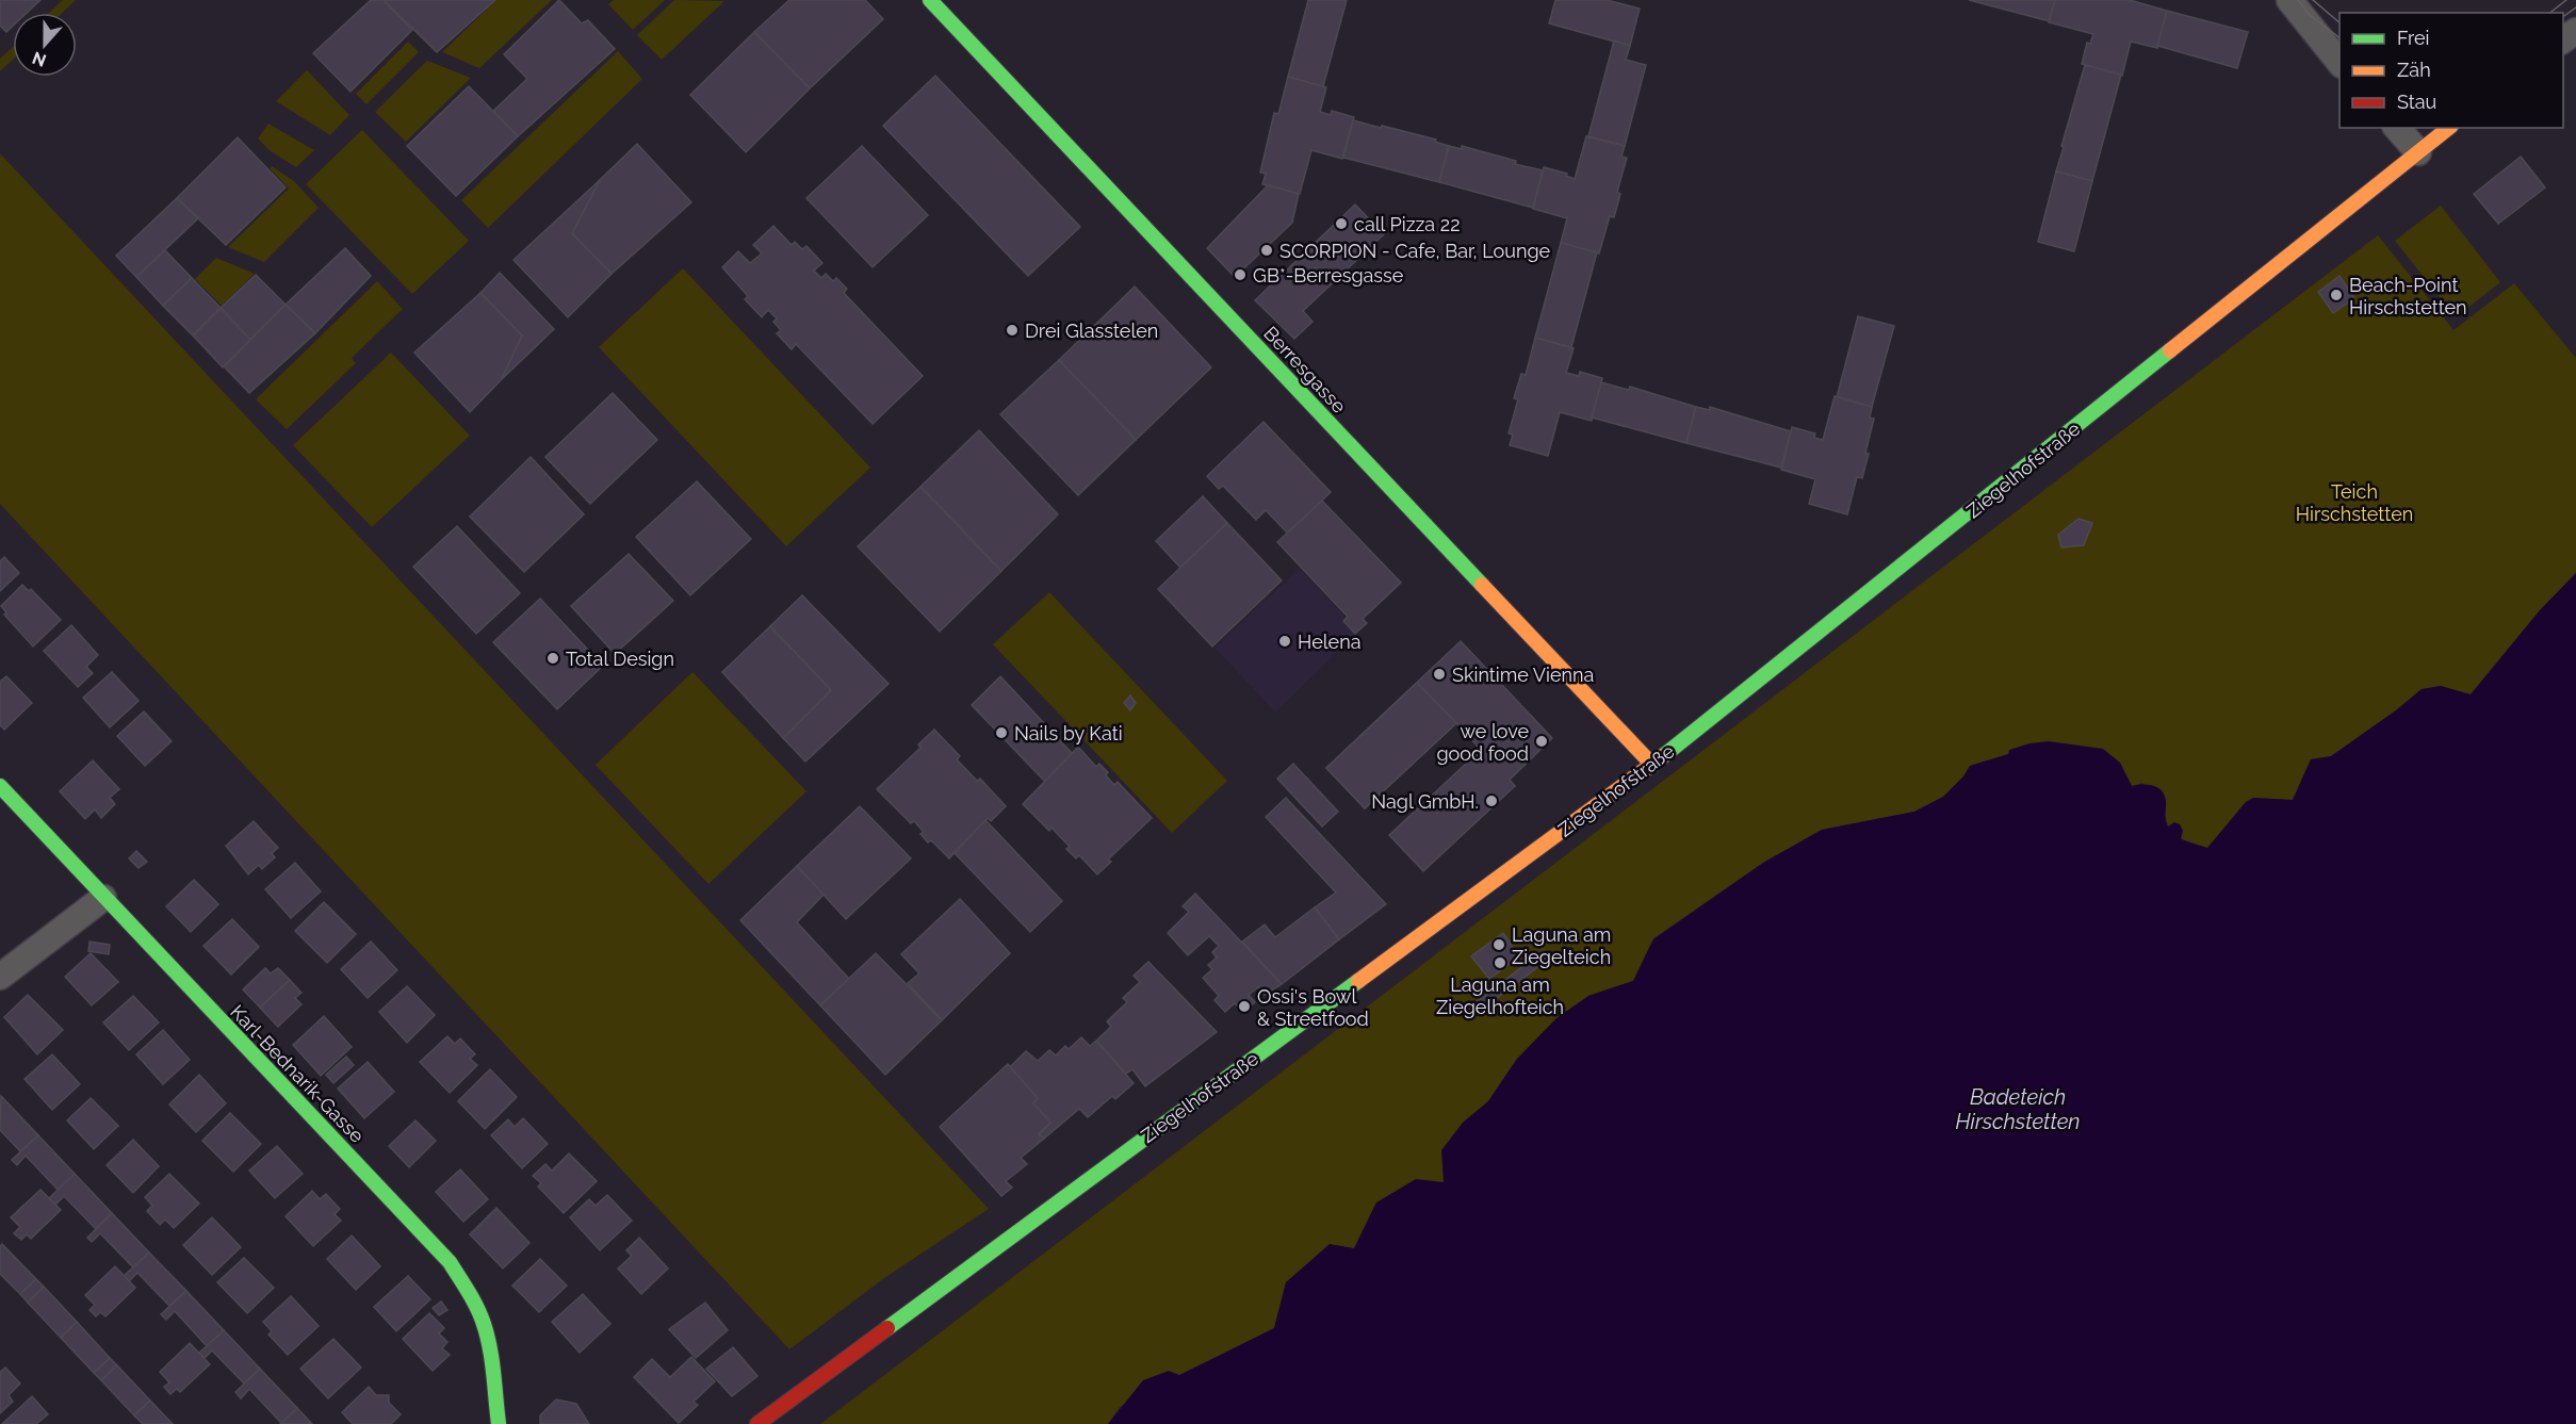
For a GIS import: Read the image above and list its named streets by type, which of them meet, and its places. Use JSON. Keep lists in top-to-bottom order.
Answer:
{
  "streets": {
    "street": ["Berresgasse", "Ziegelhofstraße", "Karl-Bednarik-Gasse"]
  },
  "crossings": [
    ["Berresgasse", "Ziegelhofstraße"]
  ],
  "water": ["Badeteich Hirschstetten"],
  "parks": ["Teich Hirschstetten"],
  "places": [
    "call Pizza 22",
    "SCORPION - Cafe, Bar, Lounge",
    "GB*-Berresgasse",
    "Beach-Point Hirschstetten",
    "Drei Glasstelen",
    "Helena",
    "Total Design",
    "Skintime Vienna",
    "Nails by Kati",
    "we love good food",
    "Nagl GmbH.",
    "Laguna am Ziegelteich",
    "Laguna am Ziegelhofteich",
    "Ossi's Bowl & Streetfood"
  ],
  "legend": ["Frei", "Zäh", "Stau"],
  "north": "bottom"
}
